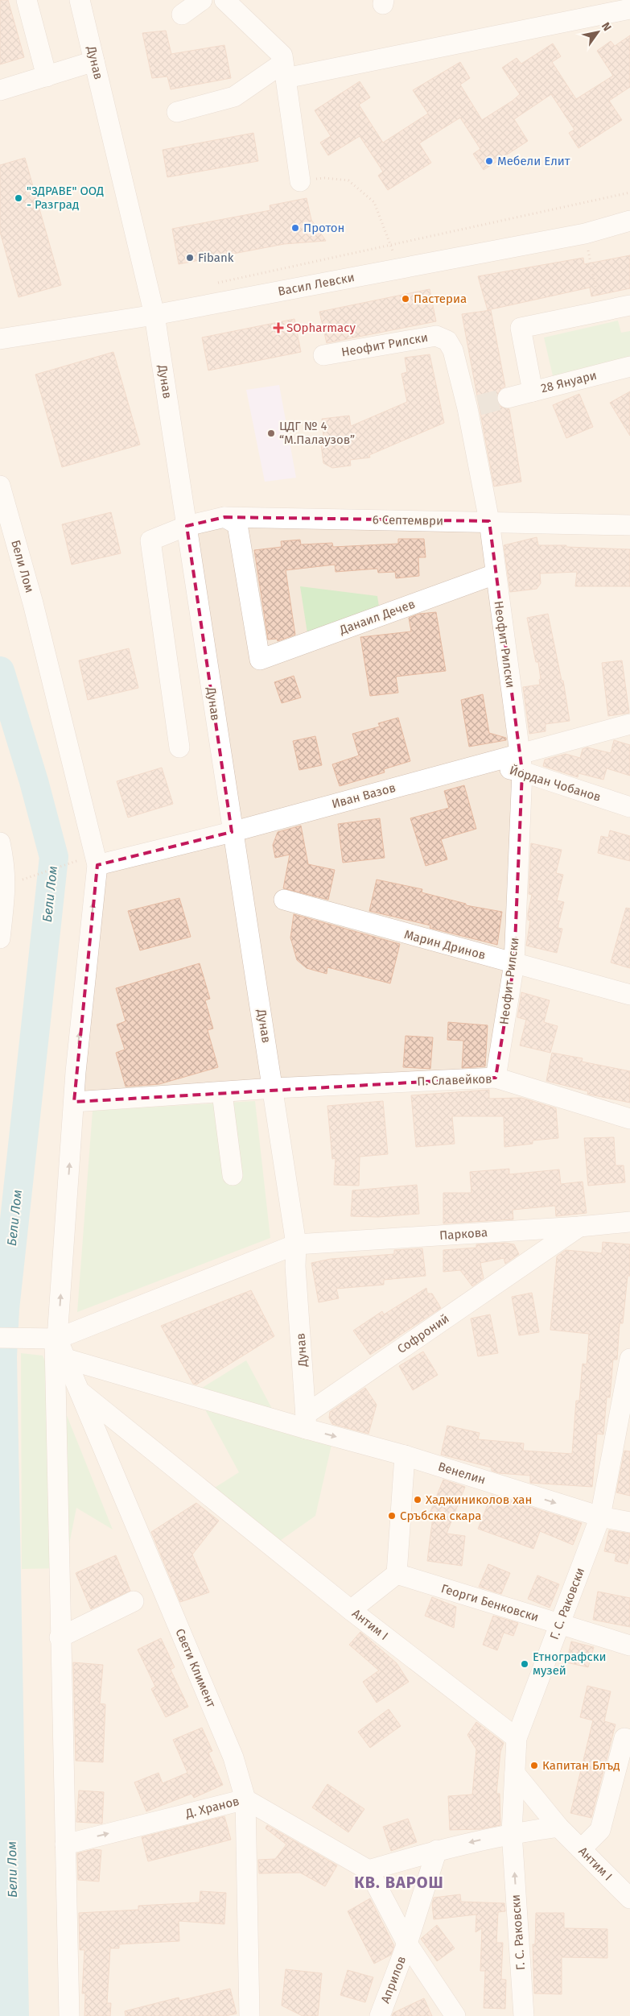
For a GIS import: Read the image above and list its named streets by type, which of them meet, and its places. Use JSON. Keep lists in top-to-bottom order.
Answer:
{
  "streets": {
    "street": [
      "Дунав",
      "Васил Левски",
      "Неофит Рилски",
      "28 Януари",
      "6 Септември",
      "Бели Лом",
      "Данаил Дечев",
      "Йордан Чобанов",
      "Иван Вазов",
      "Марин Дринов",
      "П. Славейков",
      "Паркова",
      "Софроний",
      "Венелин",
      "Георги Бенковски",
      "Г. С. Раковски",
      "Антим I",
      "Свети Климент",
      "Д. Хранов",
      "Априлов"
    ]
  },
  "crossings": [
    ["Дунав", "Васил Левски"],
    ["Дунав", "6 Септември"],
    ["Дунав", "Иван Вазов"],
    ["Дунав", "П. Славейков"],
    ["Дунав", "Паркова"],
    ["Дунав", "Софроний"],
    ["Дунав", "Венелин"],
    ["Неофит Рилски", "6 Септември"],
    ["Неофит Рилски", "Данаил Дечев"],
    ["Неофит Рилски", "Йордан Чобанов"],
    ["Неофит Рилски", "Иван Вазов"],
    ["Неофит Рилски", "Марин Дринов"],
    ["Неофит Рилски", "П. Славейков"],
    ["6 Септември", "Данаил Дечев"],
    ["Бели Лом", "Иван Вазов"],
    ["Бели Лом", "П. Славейков"],
    ["Бели Лом", "Паркова"],
    ["Бели Лом", "Свети Климент"],
    ["Йордан Чобанов", "Иван Вазов"],
    ["Паркова", "Софроний"],
    ["Паркова", "Свети Климент"],
    ["Софроний", "Венелин"],
    ["Венелин", "Г. С. Раковски"],
    ["Венелин", "Свети Климент"],
    ["Георги Бенковски", "Г. С. Раковски"],
    ["Г. С. Раковски", "Антим I"],
    ["Антим I", "Свети Климент"],
    ["Свети Климент", "Д. Хранов"]
  ],
  "one_way": ["Венелин", "Д. Хранов"],
  "districts": ["КВ. ВАРОШ"],
  "water": ["Бели Лом"],
  "places": {
    "other": [
      "Мебели Елит",
      "\"ЗДРАВЕ\" ООД - Разград",
      "Протон",
      "Fibank",
      "Пастериа",
      "ЦДГ № 4 “М.Палаузов”",
      "Хаджиниколов хан",
      "Сръбска скара",
      "Етнографски музей",
      "Капитан Блъд"
    ],
    "health": ["SOpharmacy"]
  },
  "north": "top right"
}
